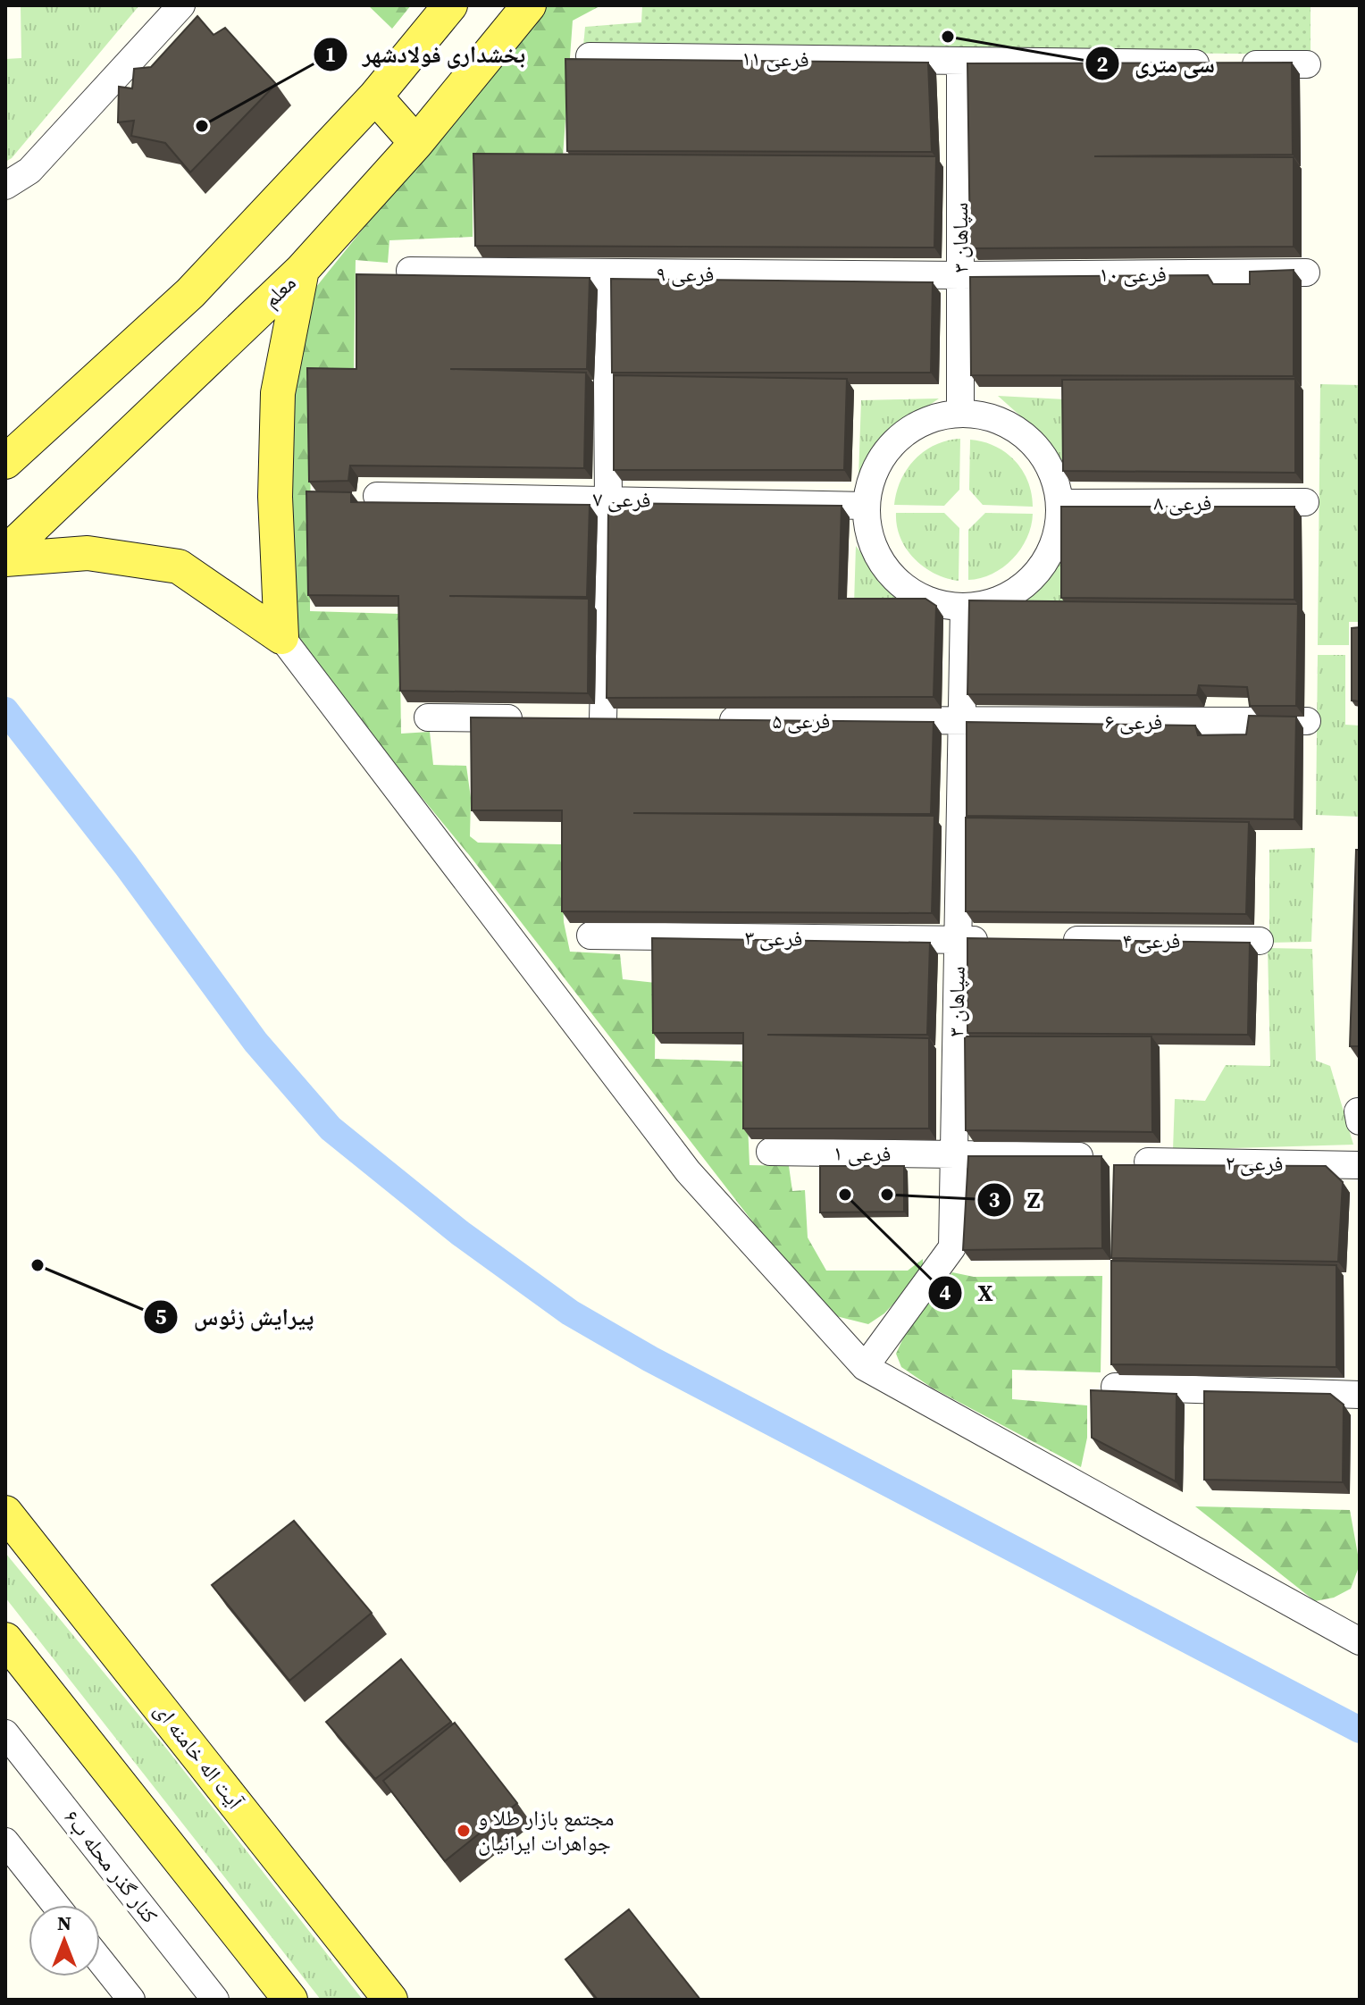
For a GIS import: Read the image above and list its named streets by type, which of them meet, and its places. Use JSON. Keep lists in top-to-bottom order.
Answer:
{
  "streets": {
    "main road": ["معلم", "آیت اله خامنه ای"],
    "street": [
      "فرعی ۱۱",
      "سپاهان ۳",
      "فرعی ۹",
      "فرعی ۱۰",
      "فرعی ۷",
      "فرعی ۸",
      "فرعی ۵",
      "فرعی ۶",
      "فرعی ۳",
      "فرعی ۴",
      "فرعی ۱",
      "فرعی ۲",
      "کنار گذر محله ب۶"
    ]
  },
  "crossings": [
    ["فرعی ۱۱", "سپاهان ۳"],
    ["سپاهان ۳", "فرعی ۹"],
    ["سپاهان ۳", "فرعی ۱۰"],
    ["سپاهان ۳", "فرعی ۷"],
    ["سپاهان ۳", "فرعی ۸"],
    ["سپاهان ۳", "فرعی ۵"],
    ["سپاهان ۳", "فرعی ۶"],
    ["سپاهان ۳", "فرعی ۳"],
    ["سپاهان ۳", "فرعی ۱"],
    ["فرعی ۹", "فرعی ۱۰"],
    ["فرعی ۷", "فرعی ۸"],
    ["فرعی ۵", "فرعی ۶"]
  ],
  "places": [
    "سی متری",
    "بخشداری فولادشهر",
    "X",
    "Z",
    "پیرایش زئوس",
    "مجتمع بازار طلا و جواهرات ایرانیان"
  ],
  "north": "top"
}
